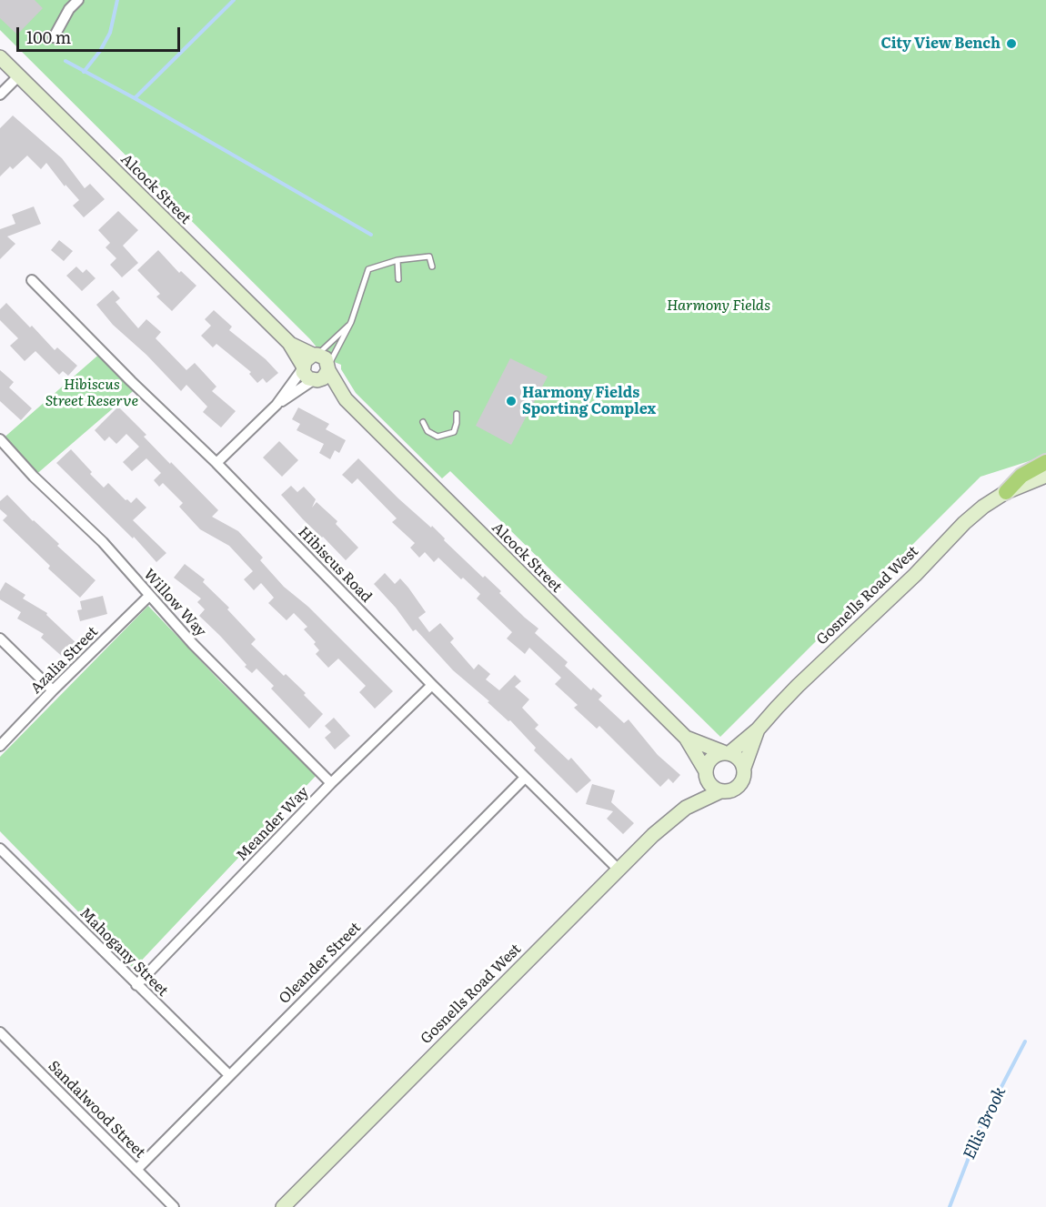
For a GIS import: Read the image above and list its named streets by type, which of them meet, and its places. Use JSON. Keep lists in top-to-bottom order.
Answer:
{
  "streets": {
    "main road": ["Alcock Street", "Gosnells Road West"],
    "street": [
      "Hibiscus Road",
      "Willow Way",
      "Azalia Street",
      "Meander Way",
      "Mahogany Street",
      "Oleander Street",
      "Sandalwood Street"
    ]
  },
  "crossings": [
    ["Alcock Street", "Gosnells Road West"],
    ["Hibiscus Road", "Gosnells Road West"],
    ["Hibiscus Road", "Meander Way"],
    ["Hibiscus Road", "Oleander Street"],
    ["Willow Way", "Azalia Street"],
    ["Willow Way", "Meander Way"],
    ["Meander Way", "Mahogany Street"],
    ["Mahogany Street", "Oleander Street"],
    ["Oleander Street", "Sandalwood Street"]
  ],
  "water": ["Ellis Brook"],
  "parks": ["Harmony Fields", "Hibiscus Street Reserve"],
  "places": ["City View Bench", "Harmony Fields Sporting Complex"],
  "scale_bar": "100 m"
}
